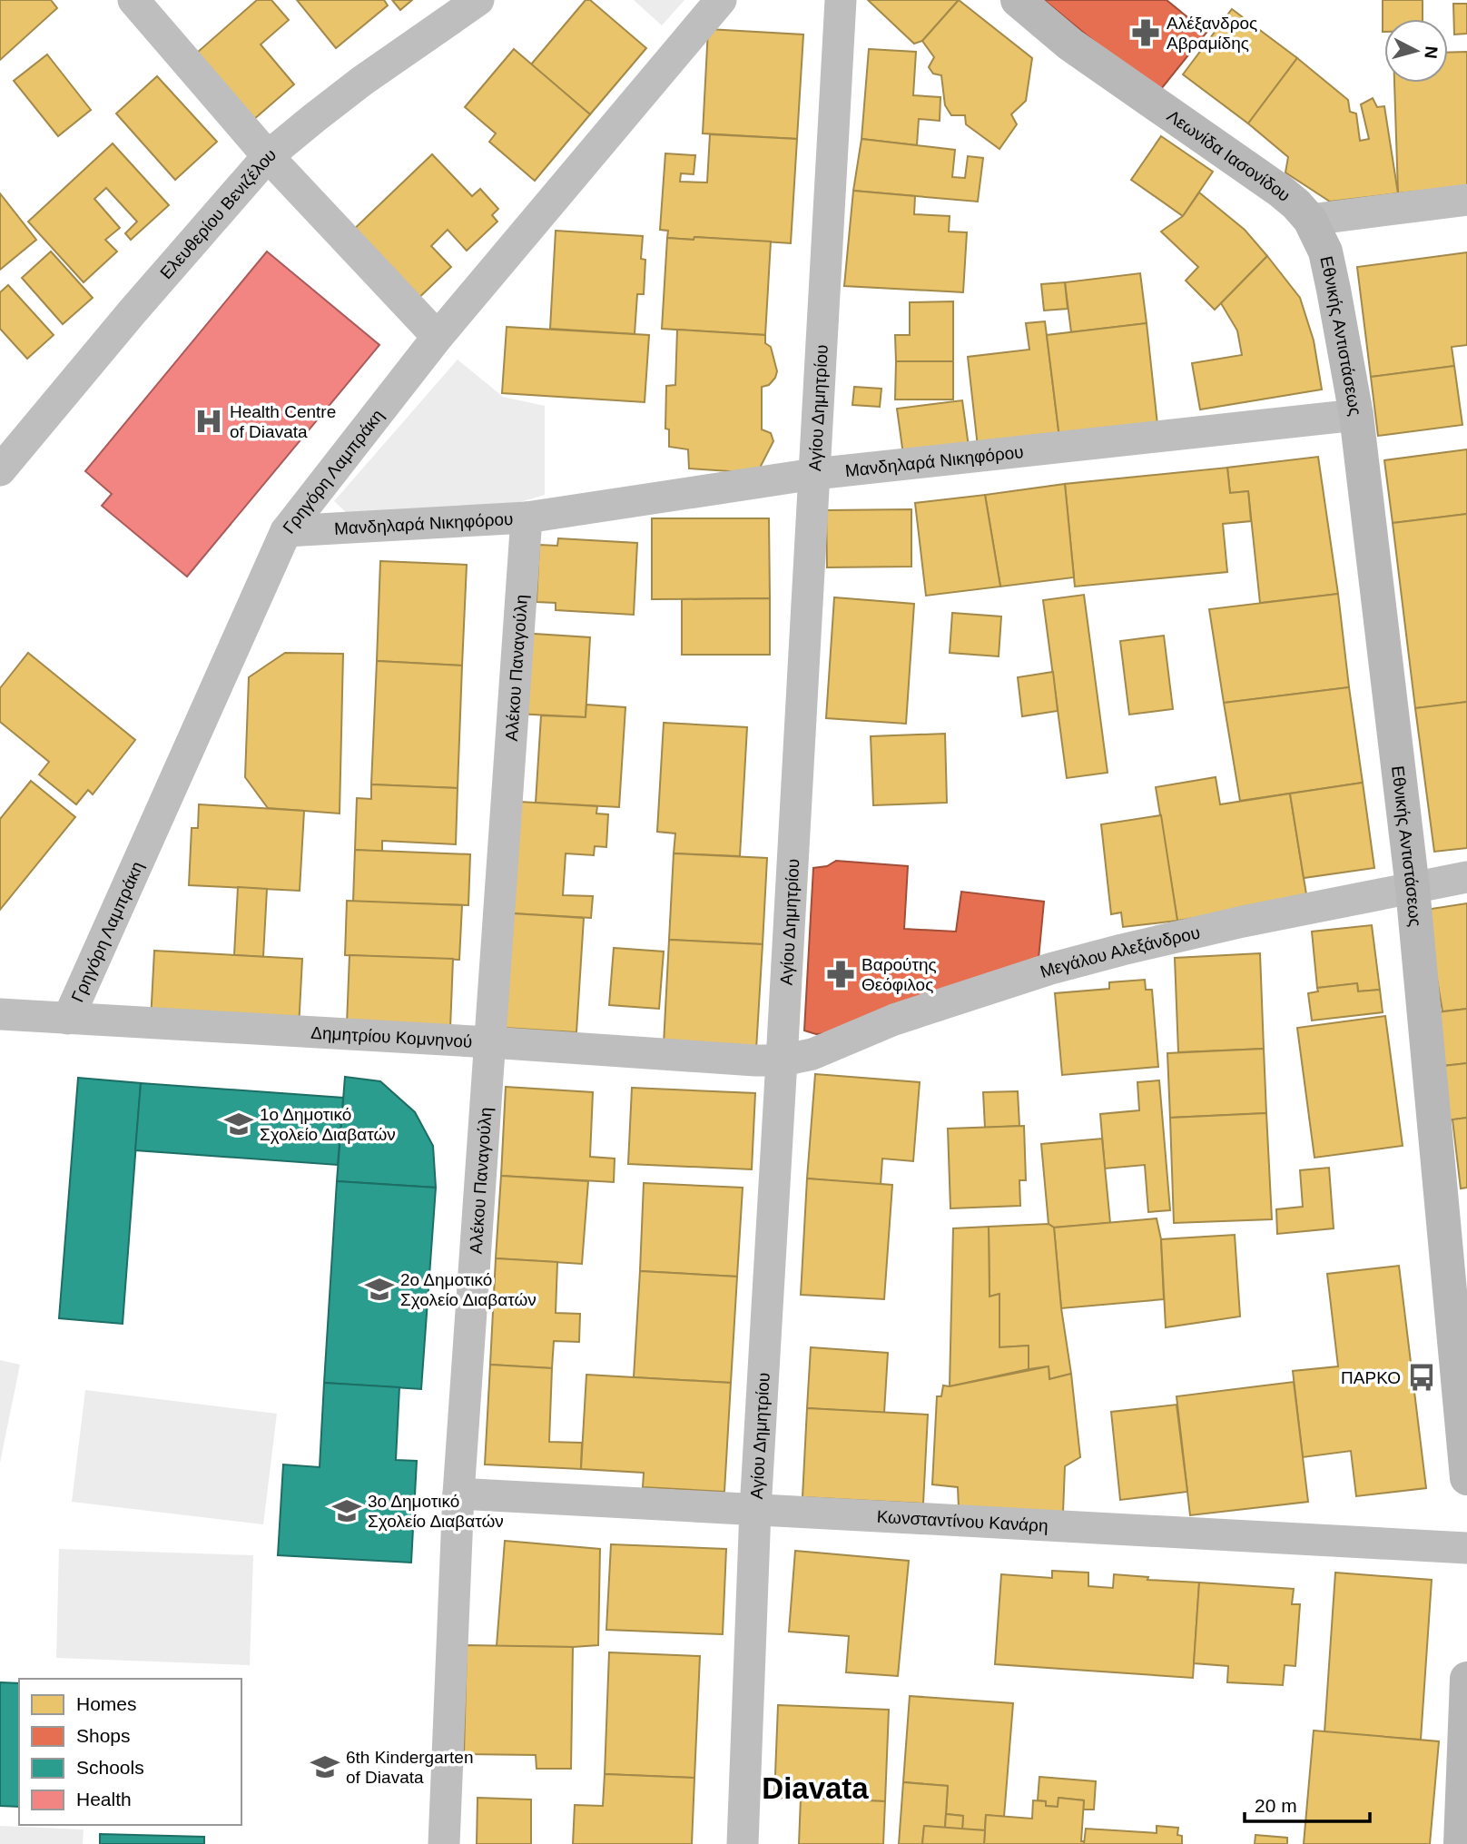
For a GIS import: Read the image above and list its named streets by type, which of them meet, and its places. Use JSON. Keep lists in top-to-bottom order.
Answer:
{
  "streets": {
    "main road": ["Λεωνίδα Ιασονίδου", "Εθνικής Αντιστάσεως"],
    "street": [
      "Ελευθερίου Βενιζέλου",
      "Αγίου Δημητρίου",
      "Μανδηλαρά Νικηφόρου",
      "Γρηγόρη Λαμπράκη",
      "Αλέκου Παναγούλη",
      "Μεγάλου Αλεξάνδρου",
      "Δημητρίου Κομνηνού",
      "Κωνσταντίνου Κανάρη"
    ]
  },
  "crossings": [
    ["Λεωνίδα Ιασονίδου", "Εθνικής Αντιστάσεως"],
    ["Εθνικής Αντιστάσεως", "Μανδηλαρά Νικηφόρου"],
    ["Εθνικής Αντιστάσεως", "Μεγάλου Αλεξάνδρου"],
    ["Αγίου Δημητρίου", "Μανδηλαρά Νικηφόρου"],
    ["Αγίου Δημητρίου", "Μεγάλου Αλεξάνδρου"],
    ["Αγίου Δημητρίου", "Δημητρίου Κομνηνού"],
    ["Αγίου Δημητρίου", "Κωνσταντίνου Κανάρη"],
    ["Μανδηλαρά Νικηφόρου", "Γρηγόρη Λαμπράκη"],
    ["Μανδηλαρά Νικηφόρου", "Αλέκου Παναγούλη"],
    ["Γρηγόρη Λαμπράκη", "Δημητρίου Κομνηνού"],
    ["Αλέκου Παναγούλη", "Δημητρίου Κομνηνού"],
    ["Αλέκου Παναγούλη", "Κωνσταντίνου Κανάρη"],
    ["Μεγάλου Αλεξάνδρου", "Δημητρίου Κομνηνού"]
  ],
  "districts": ["Diavata"],
  "places": {
    "pharmacy": ["Αλέξανδρος Αβραμίδης", "Βαρούτης Θεόφιλος"],
    "hospital": ["Health Centre of Diavata"],
    "school or university": [
      "1ο Δημοτικό Σχολείο Διαβατών",
      "2ο Δημοτικό Σχολείο Διαβατών",
      "3ο Δημοτικό Σχολείο Διαβατών",
      "6th Kindergarten of Diavata"
    ],
    "bus stop": ["ΠΑΡΚΟ"]
  },
  "legend": [
    "Homes",
    "Shops",
    "Schools",
    "Health"
  ],
  "scale_bar": "20 m",
  "north": "right"
}
